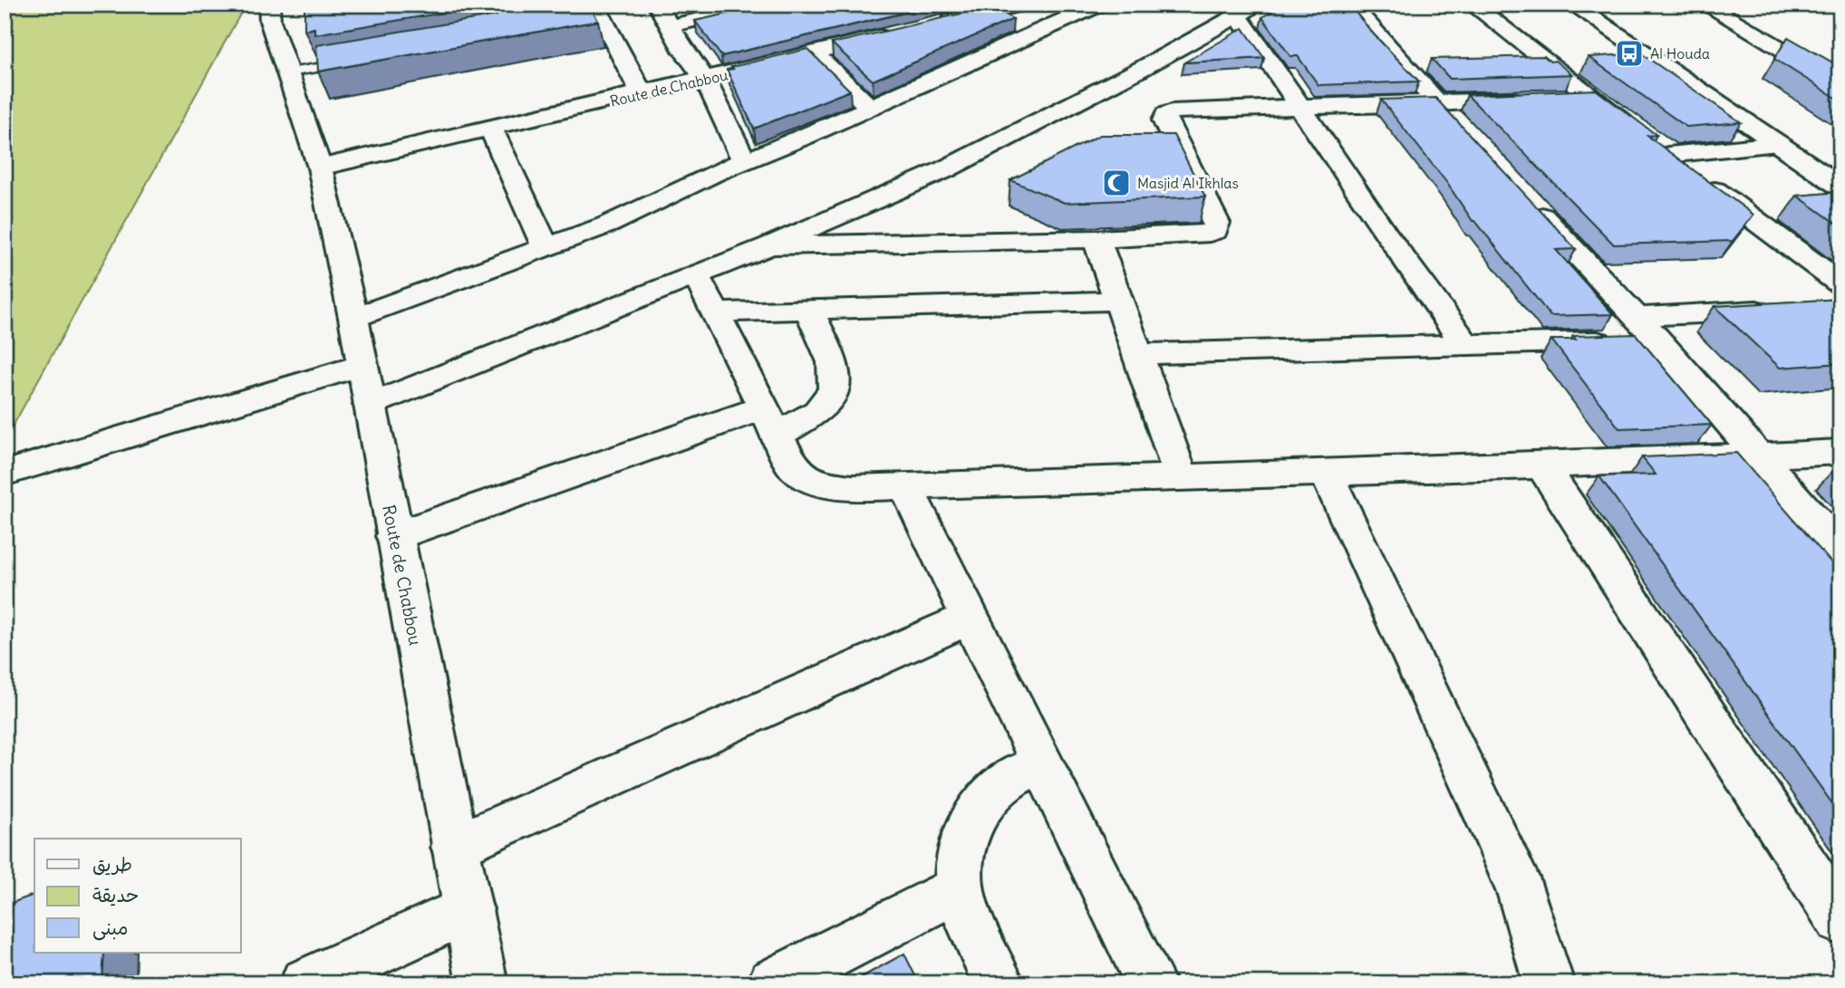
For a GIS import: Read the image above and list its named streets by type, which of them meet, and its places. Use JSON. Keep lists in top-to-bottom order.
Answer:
{
  "streets": {
    "street": ["Route de Chabbou"]
  },
  "places": {
    "bus stop": ["Al Houda"],
    "mosque": ["Masjid Al Ikhlas"]
  },
  "legend": ["طريق", "حديقة", "مبنى"]
}
